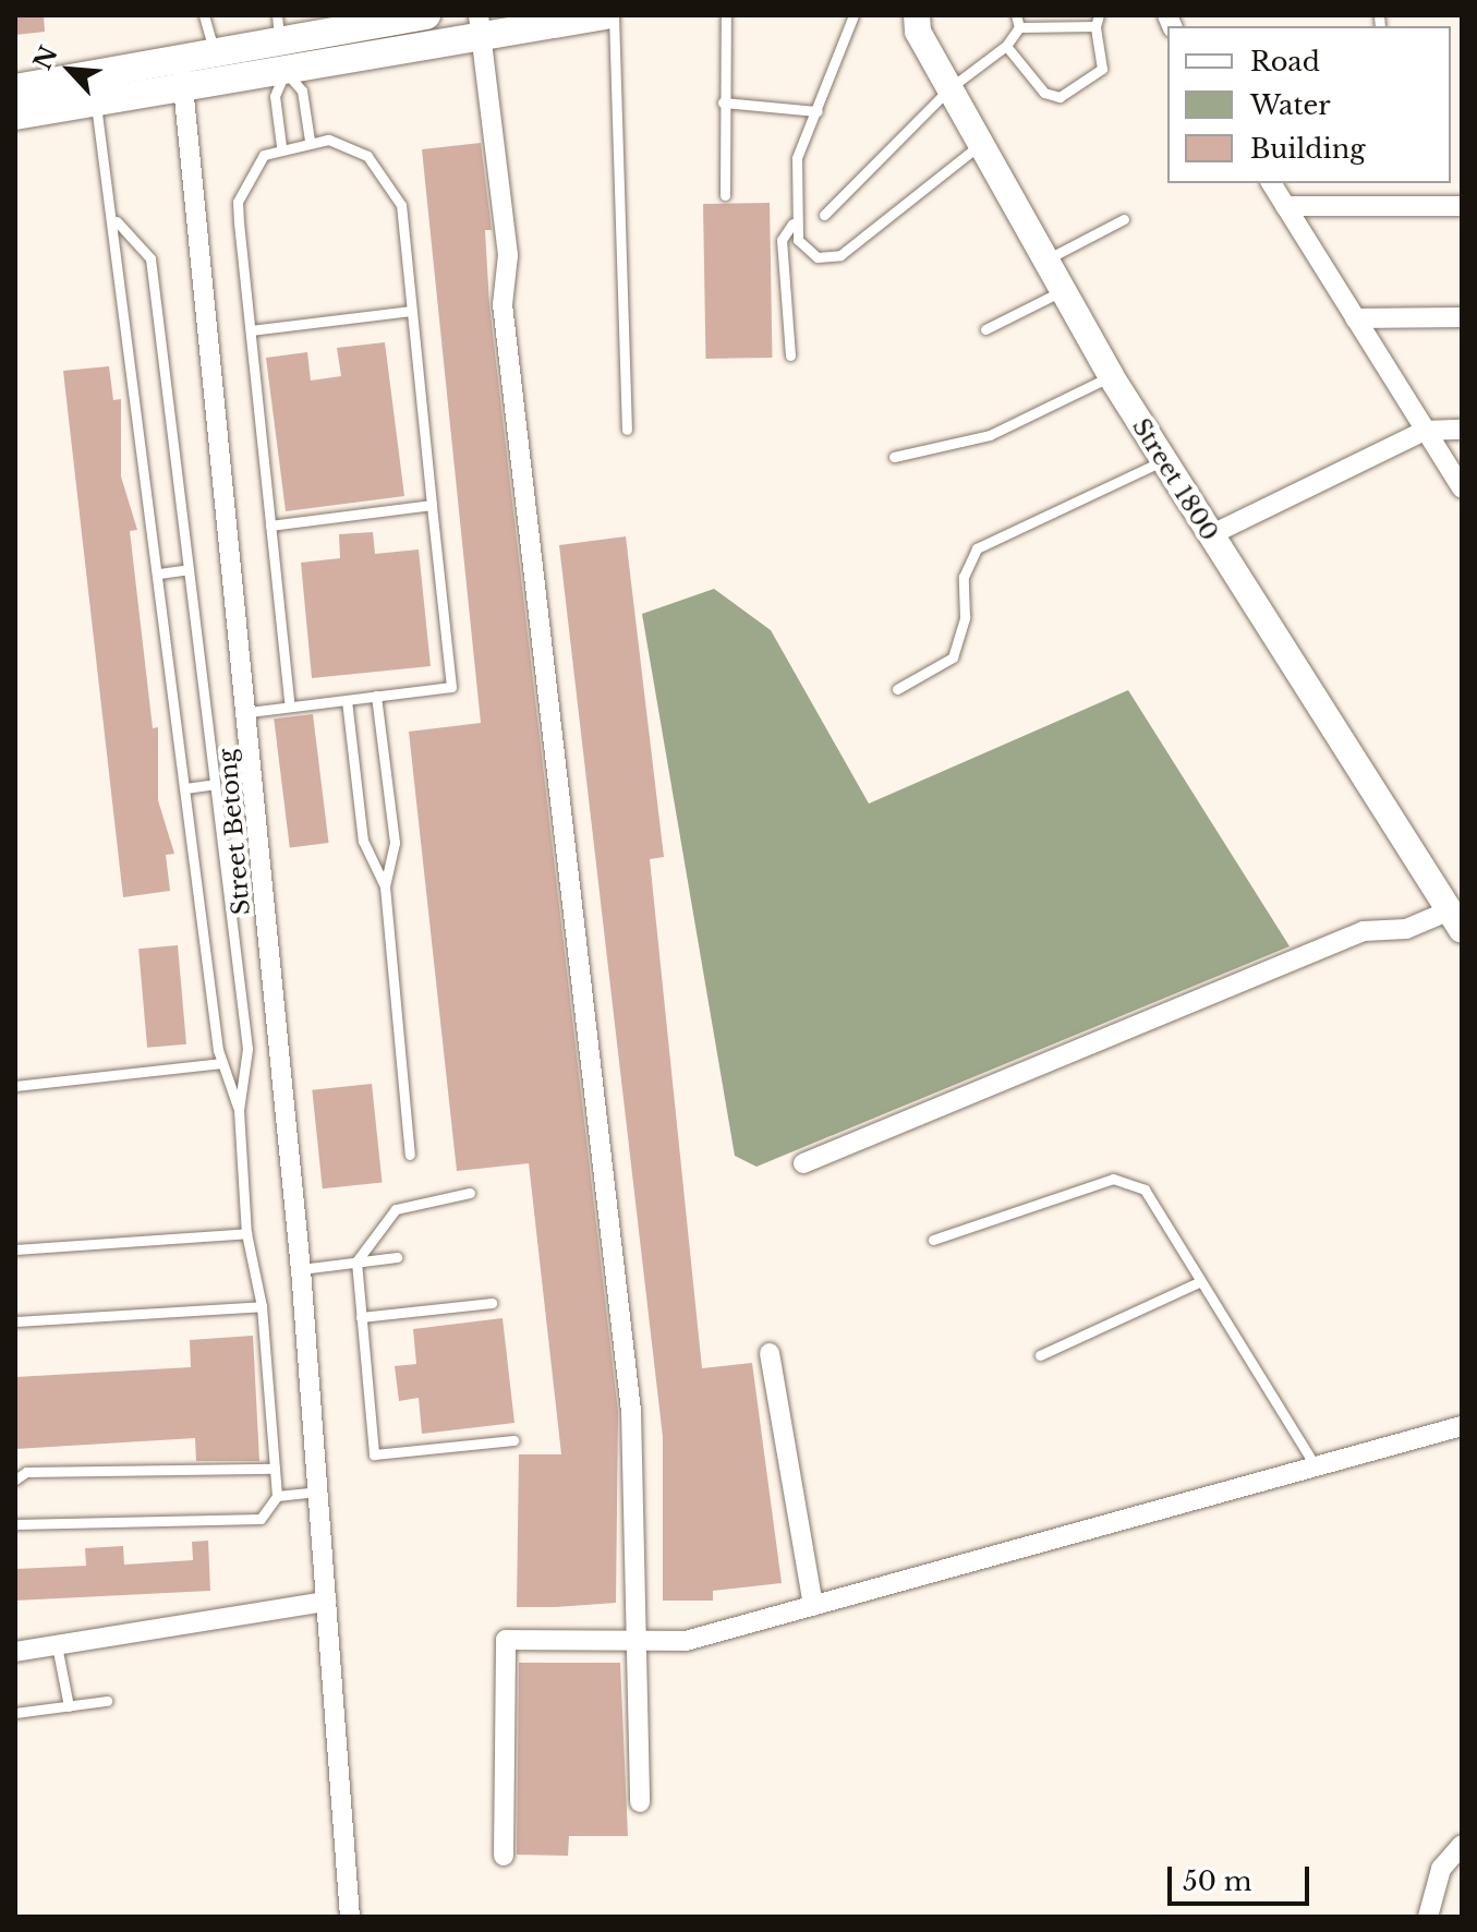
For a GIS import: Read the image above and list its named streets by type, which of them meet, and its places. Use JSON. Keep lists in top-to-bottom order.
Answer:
{
  "streets": {
    "street": ["Street 1800", "Street Betong"]
  },
  "legend": ["Road", "Water", "Building"],
  "scale_bar": "50 m",
  "north": "top left"
}
